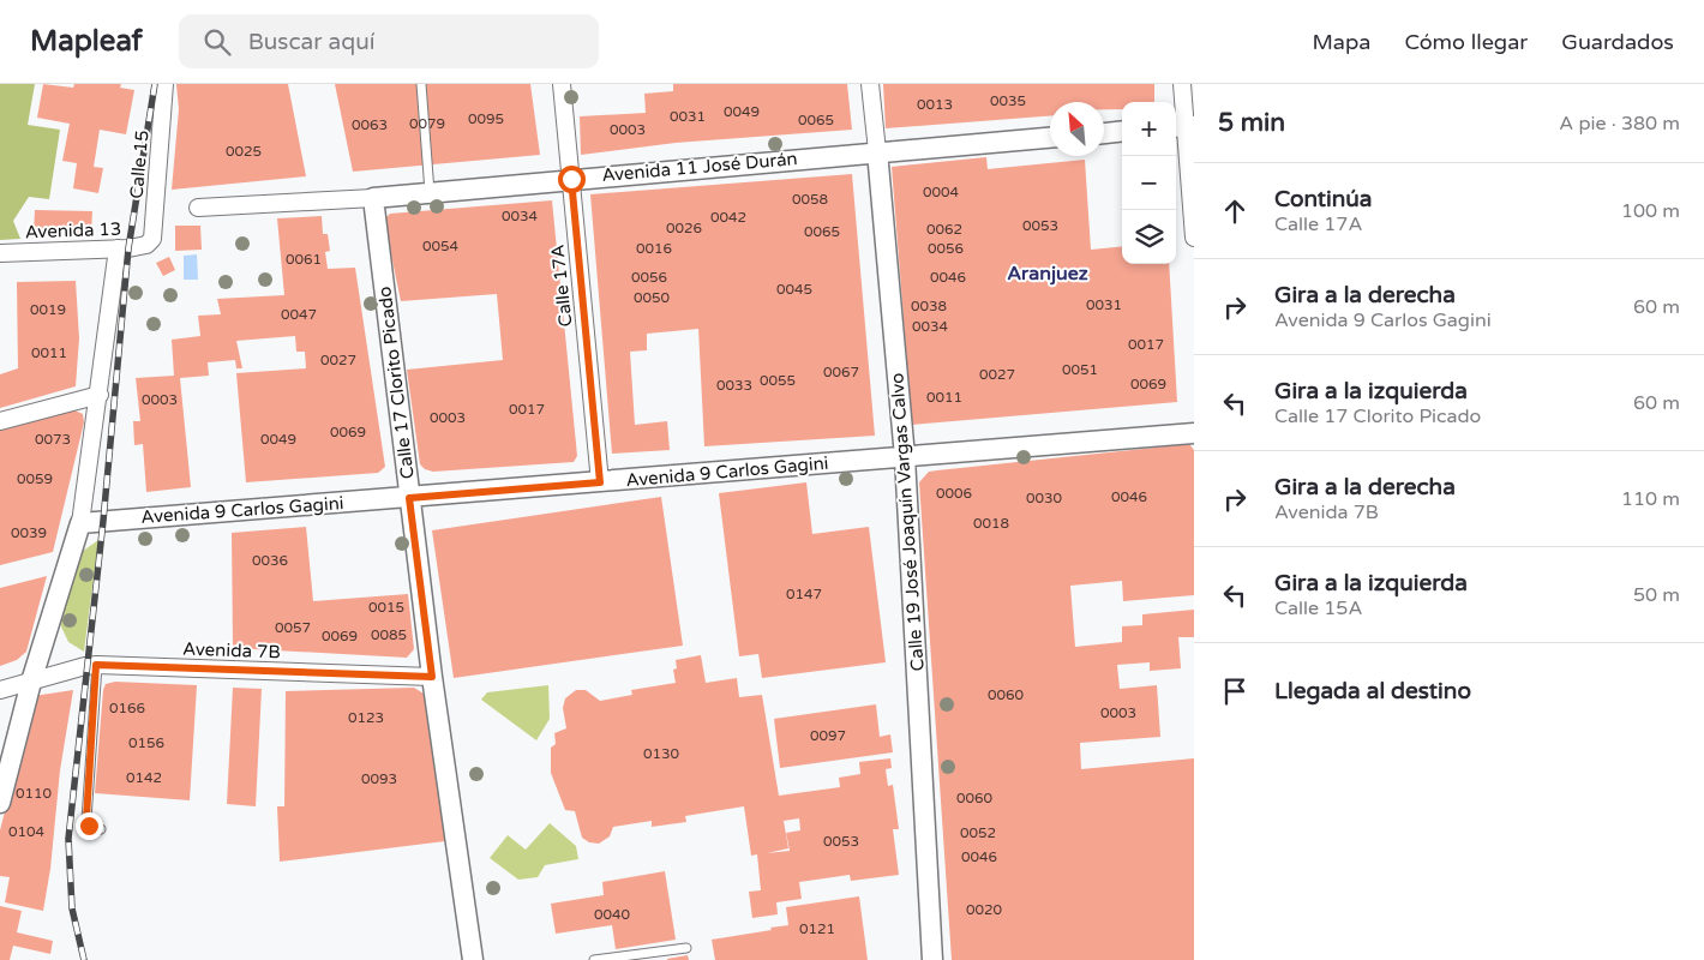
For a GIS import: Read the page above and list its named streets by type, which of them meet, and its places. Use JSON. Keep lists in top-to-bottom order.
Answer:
{
  "streets": {
    "street": [
      "Calle 15",
      "Avenida 11 José Durán",
      "Avenida 13",
      "Calle 17A",
      "Calle 17 Clorito Picado",
      "Avenida 9 Carlos Gagini",
      "Calle 19 José Joaquín Vargas Calvo",
      "Avenida 7B"
    ]
  },
  "crossings": [
    ["Calle 15", "Avenida 13"],
    ["Avenida 11 José Durán", "Calle 17A"],
    ["Avenida 11 José Durán", "Calle 17 Clorito Picado"],
    ["Avenida 11 José Durán", "Calle 19 José Joaquín Vargas Calvo"],
    ["Calle 17A", "Avenida 9 Carlos Gagini"],
    ["Calle 17 Clorito Picado", "Avenida 9 Carlos Gagini"],
    ["Calle 17 Clorito Picado", "Avenida 7B"],
    ["Avenida 9 Carlos Gagini", "Calle 19 José Joaquín Vargas Calvo"]
  ],
  "districts": ["Aranjuez"],
  "house_numbers": [
    "0035",
    "0013",
    "0049",
    "0031",
    "0095",
    "0065",
    "0079",
    "0063",
    "0003",
    "0025",
    "0004",
    "0058",
    "0034",
    "0042",
    "0053",
    "0026",
    "0062",
    "0065",
    "0054",
    "0016",
    "0056",
    "0061",
    "0056",
    "0046",
    "0045",
    "0050",
    "0031",
    "0038",
    "0019",
    "0047",
    "0034",
    "0017",
    "0011",
    "0027",
    "0051",
    "0067",
    "0027",
    "0055",
    "0069",
    "0033",
    "0011",
    "0003",
    "0017",
    "0003",
    "0069",
    "0073",
    "0049",
    "0059",
    "0006",
    "0046",
    "0030",
    "0018",
    "0039",
    "0036",
    "0147",
    "0015",
    "0057",
    "0085",
    "0069",
    "0060",
    "0166",
    "0003",
    "0123",
    "0097",
    "0156",
    "0130",
    "0142",
    "0093",
    "0110",
    "0060",
    "0104",
    "0052",
    "0053",
    "0046",
    "0020",
    "0040",
    "0121"
  ],
  "north": "top left",
  "page": {
    "header": "Mapleaf",
    "search": "Buscar aquí",
    "nav": ["Mapa", "Cómo llegar", "Guardados"],
    "heading": ["5 min", "A pie · 380 m"],
    "map_buttons": ["+", "−"],
    "list": [
      ["Continúa", "Calle 17A", "100 m"],
      ["Gira a la derecha", "Avenida 9 Carlos Gagini", "60 m"],
      ["Gira a la izquierda", "Calle 17 Clorito Picado", "60 m"],
      ["Gira a la derecha", "Avenida 7B", "110 m"],
      ["Gira a la izquierda", "Calle 15A", "50 m"],
      "Llegada al destino"
    ]
  }
}
